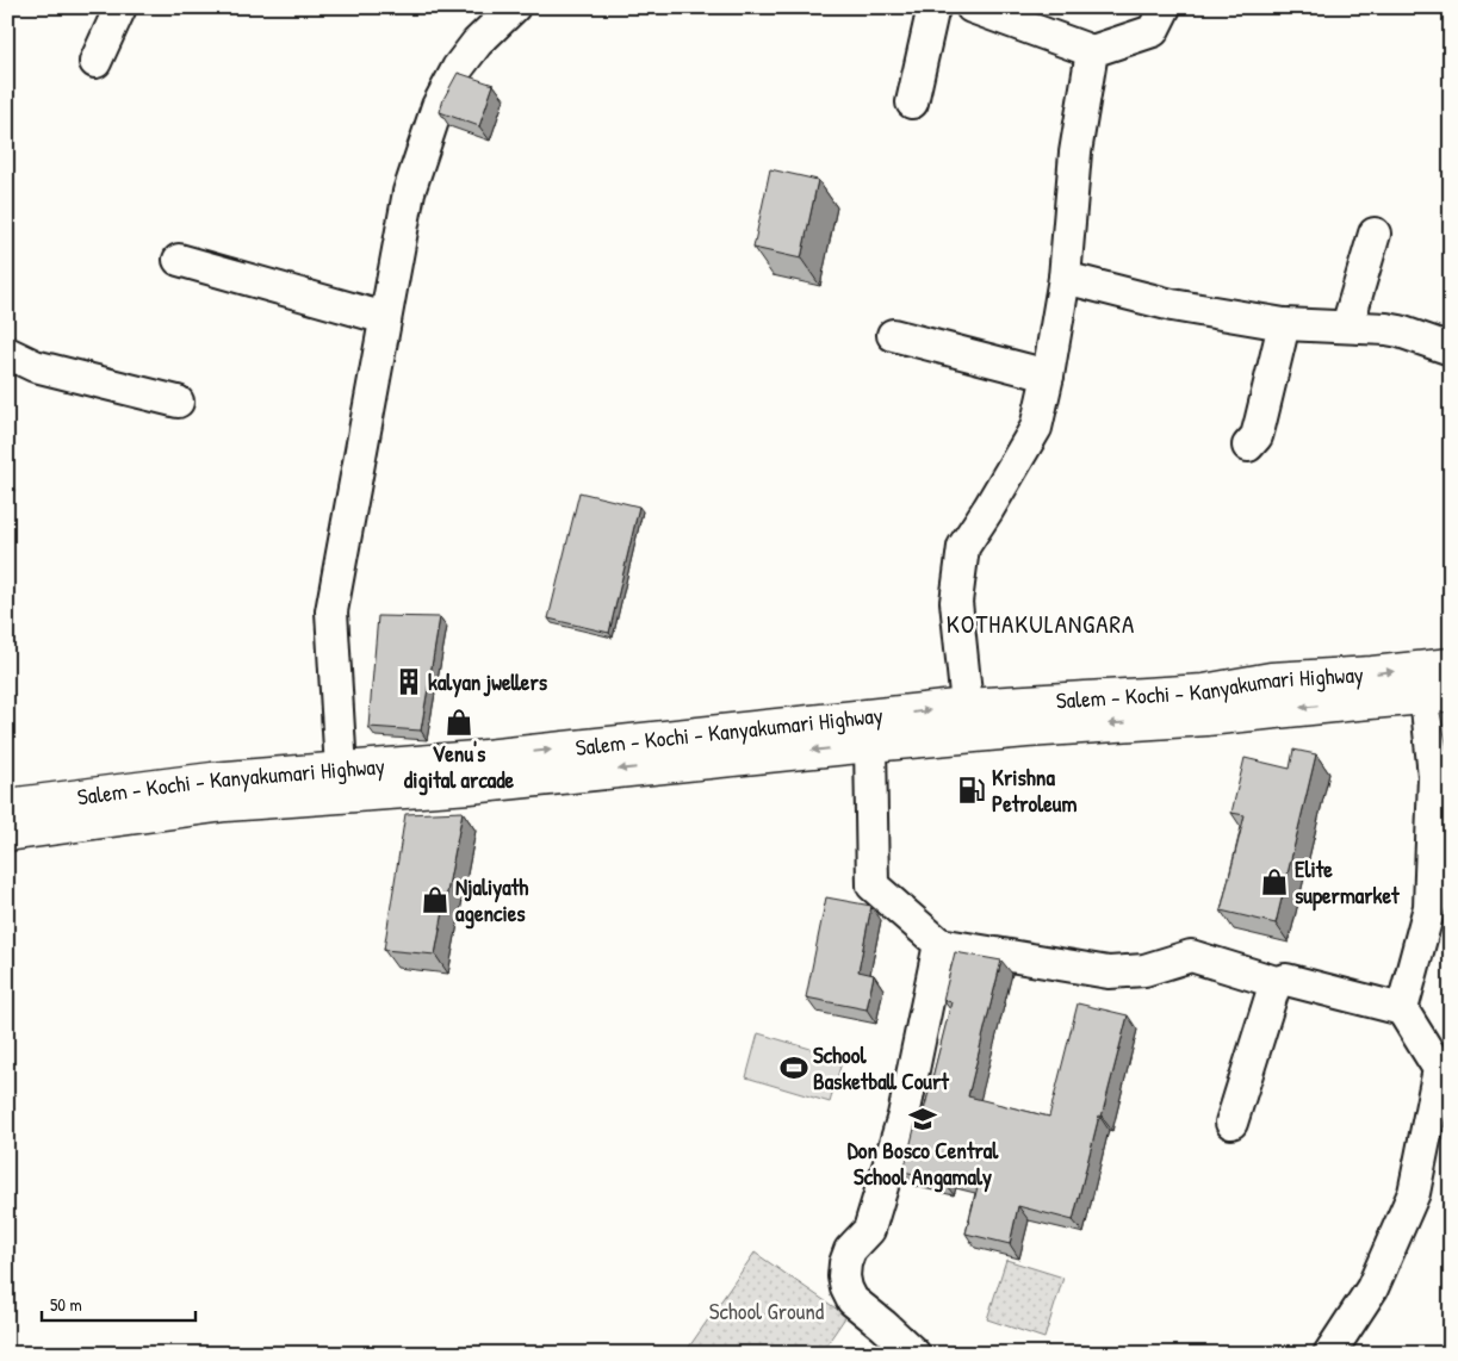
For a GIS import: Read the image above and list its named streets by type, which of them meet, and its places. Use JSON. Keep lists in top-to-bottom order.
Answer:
{
  "streets": {
    "highway": ["Salem - Kochi - Kanyakumari Highway"]
  },
  "districts": ["KOTHAKULANGARA"],
  "parks": ["School Ground"],
  "places": {
    "building": ["kalyan jwellers"],
    "shop": ["Venu's digital arcade", "Elite supermarket", "Njaliyath agencies"],
    "fuel station": ["Krishna Petroleum"],
    "sports": ["School Basketball Court"],
    "school or university": ["Don Bosco Central School Angamaly"]
  },
  "scale_bar": "50 m"
}
